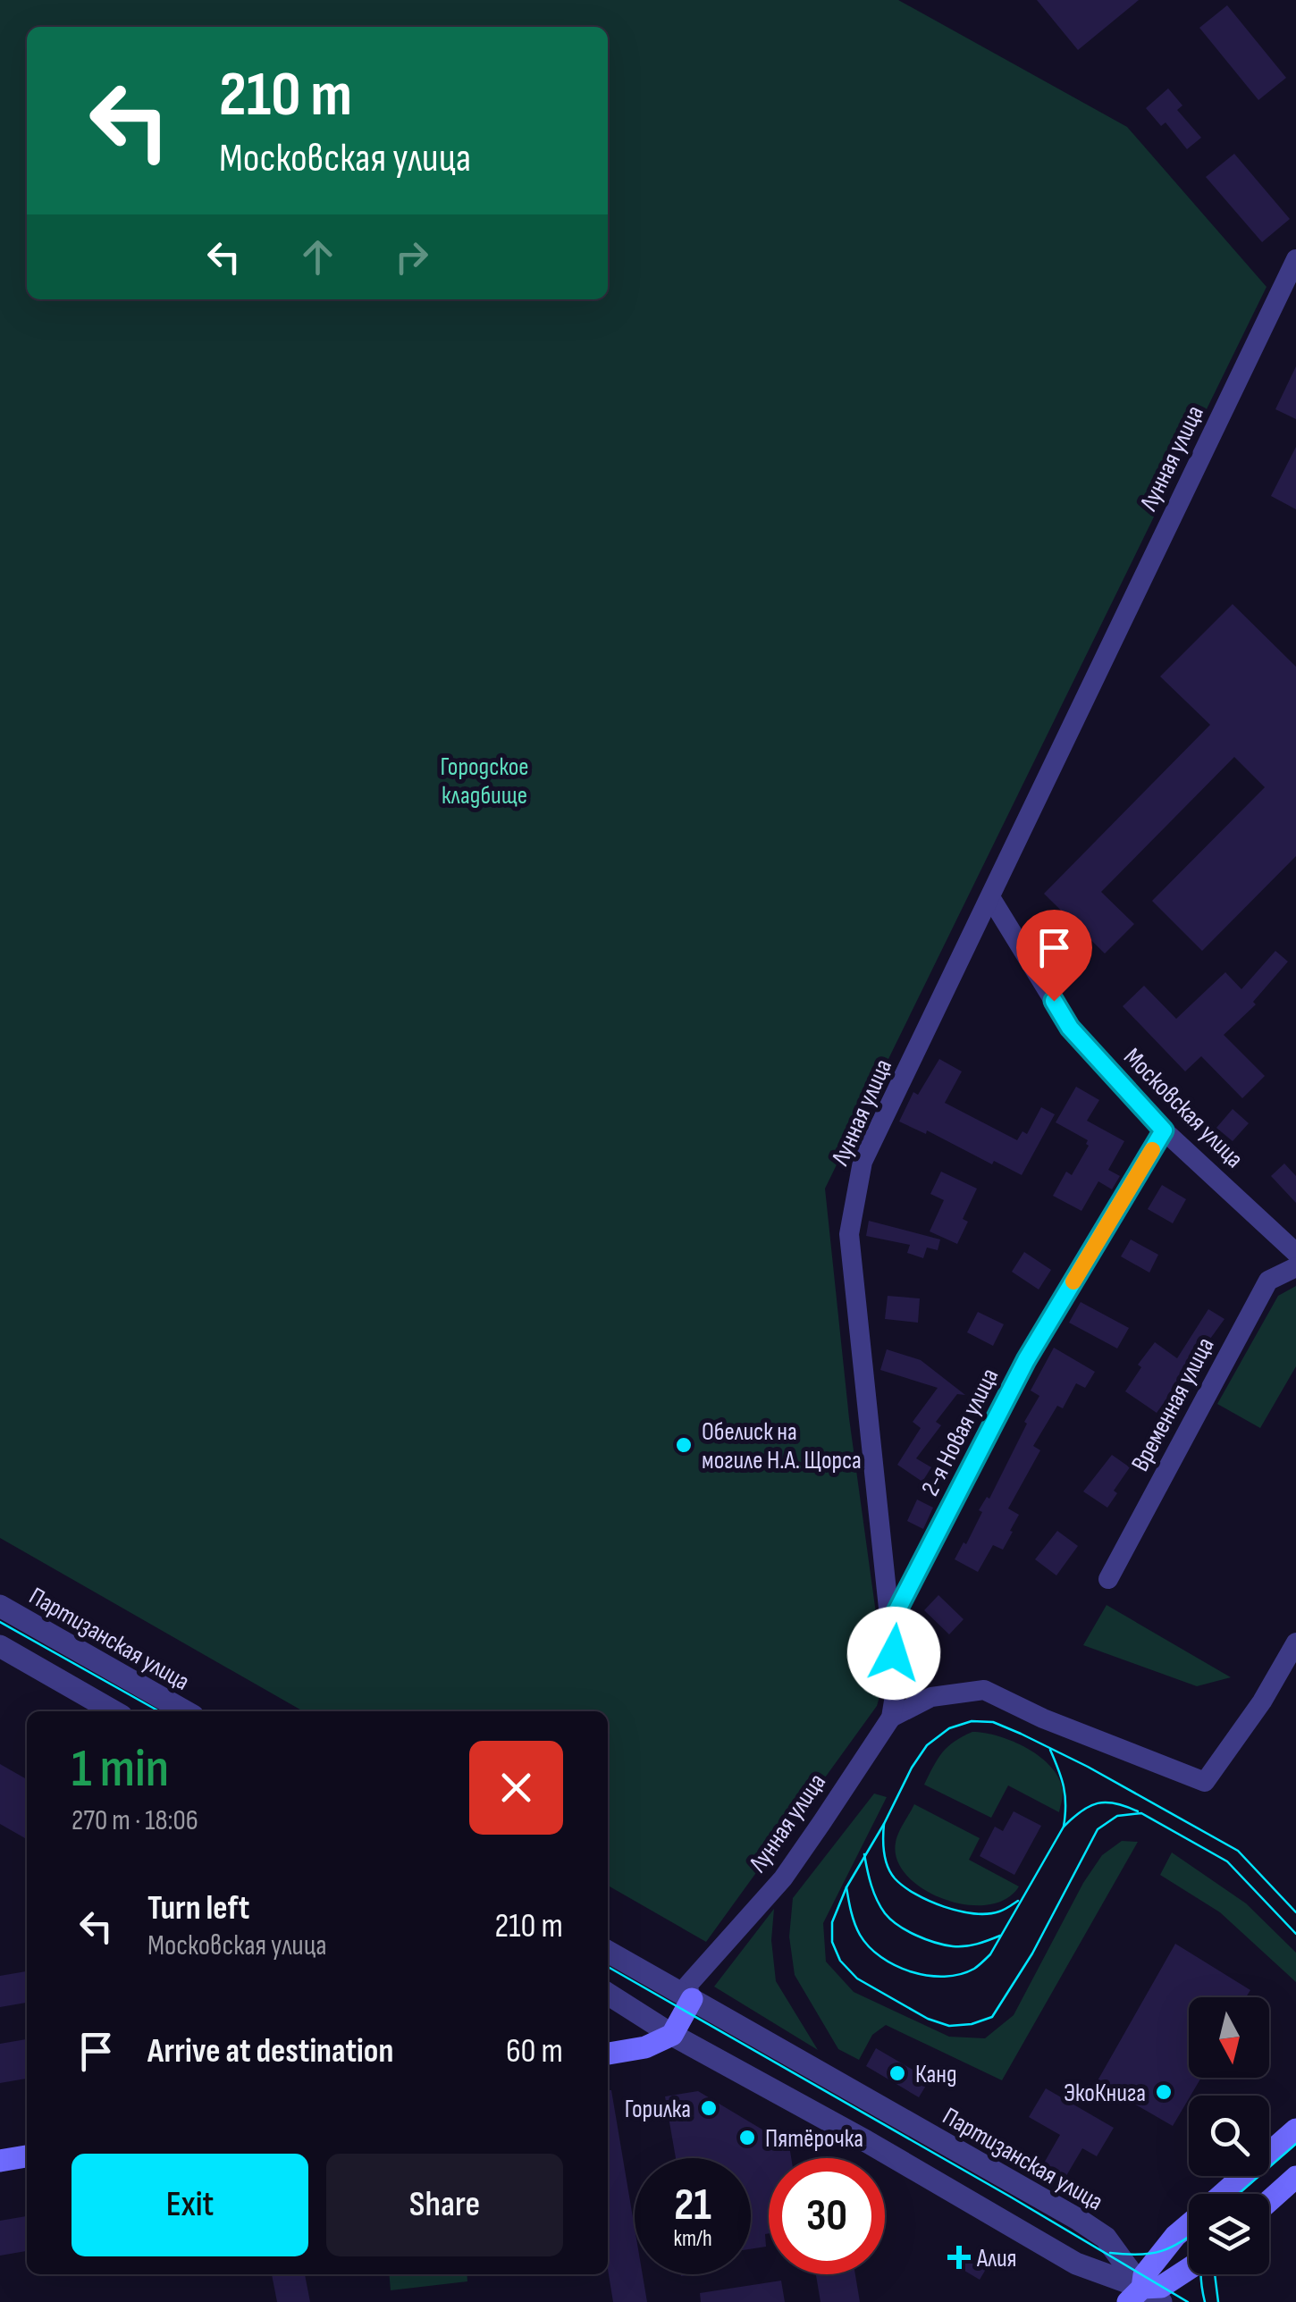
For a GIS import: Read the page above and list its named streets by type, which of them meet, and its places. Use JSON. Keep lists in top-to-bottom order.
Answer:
{
  "streets": {
    "street": [
      "Лунная улица",
      "Московская улица",
      "Временная улица",
      "2-я Новая улица",
      "Партизанская улица"
    ]
  },
  "crossings": [
    ["Лунная улица", "Московская улица"],
    ["Лунная улица", "2-я Новая улица"],
    ["Лунная улица", "Партизанская улица"],
    ["Московская улица", "2-я Новая улица"]
  ],
  "parks": ["Городское кладбище"],
  "places": {
    "other": [
      "Обелиск на могиле Н.А. Щорса",
      "Канд",
      "ЭкоКнига",
      "Горилка",
      "Пятёрочка"
    ],
    "health": ["Алия"]
  },
  "north": "bottom",
  "page": {
    "turn": ["210 m", "Московская улица"],
    "heading": ["1 min", "270 m · 18:06"],
    "list": [
      {
        "name": "Turn left",
        "note": "Московская улица",
        "value": "210 m"
      },
      {
        "name": "Arrive at destination",
        "value": "60 m"
      }
    ],
    "buttons": ["Exit", "Share"],
    "speed": "21 km/h",
    "limit": "30"
  }
}
